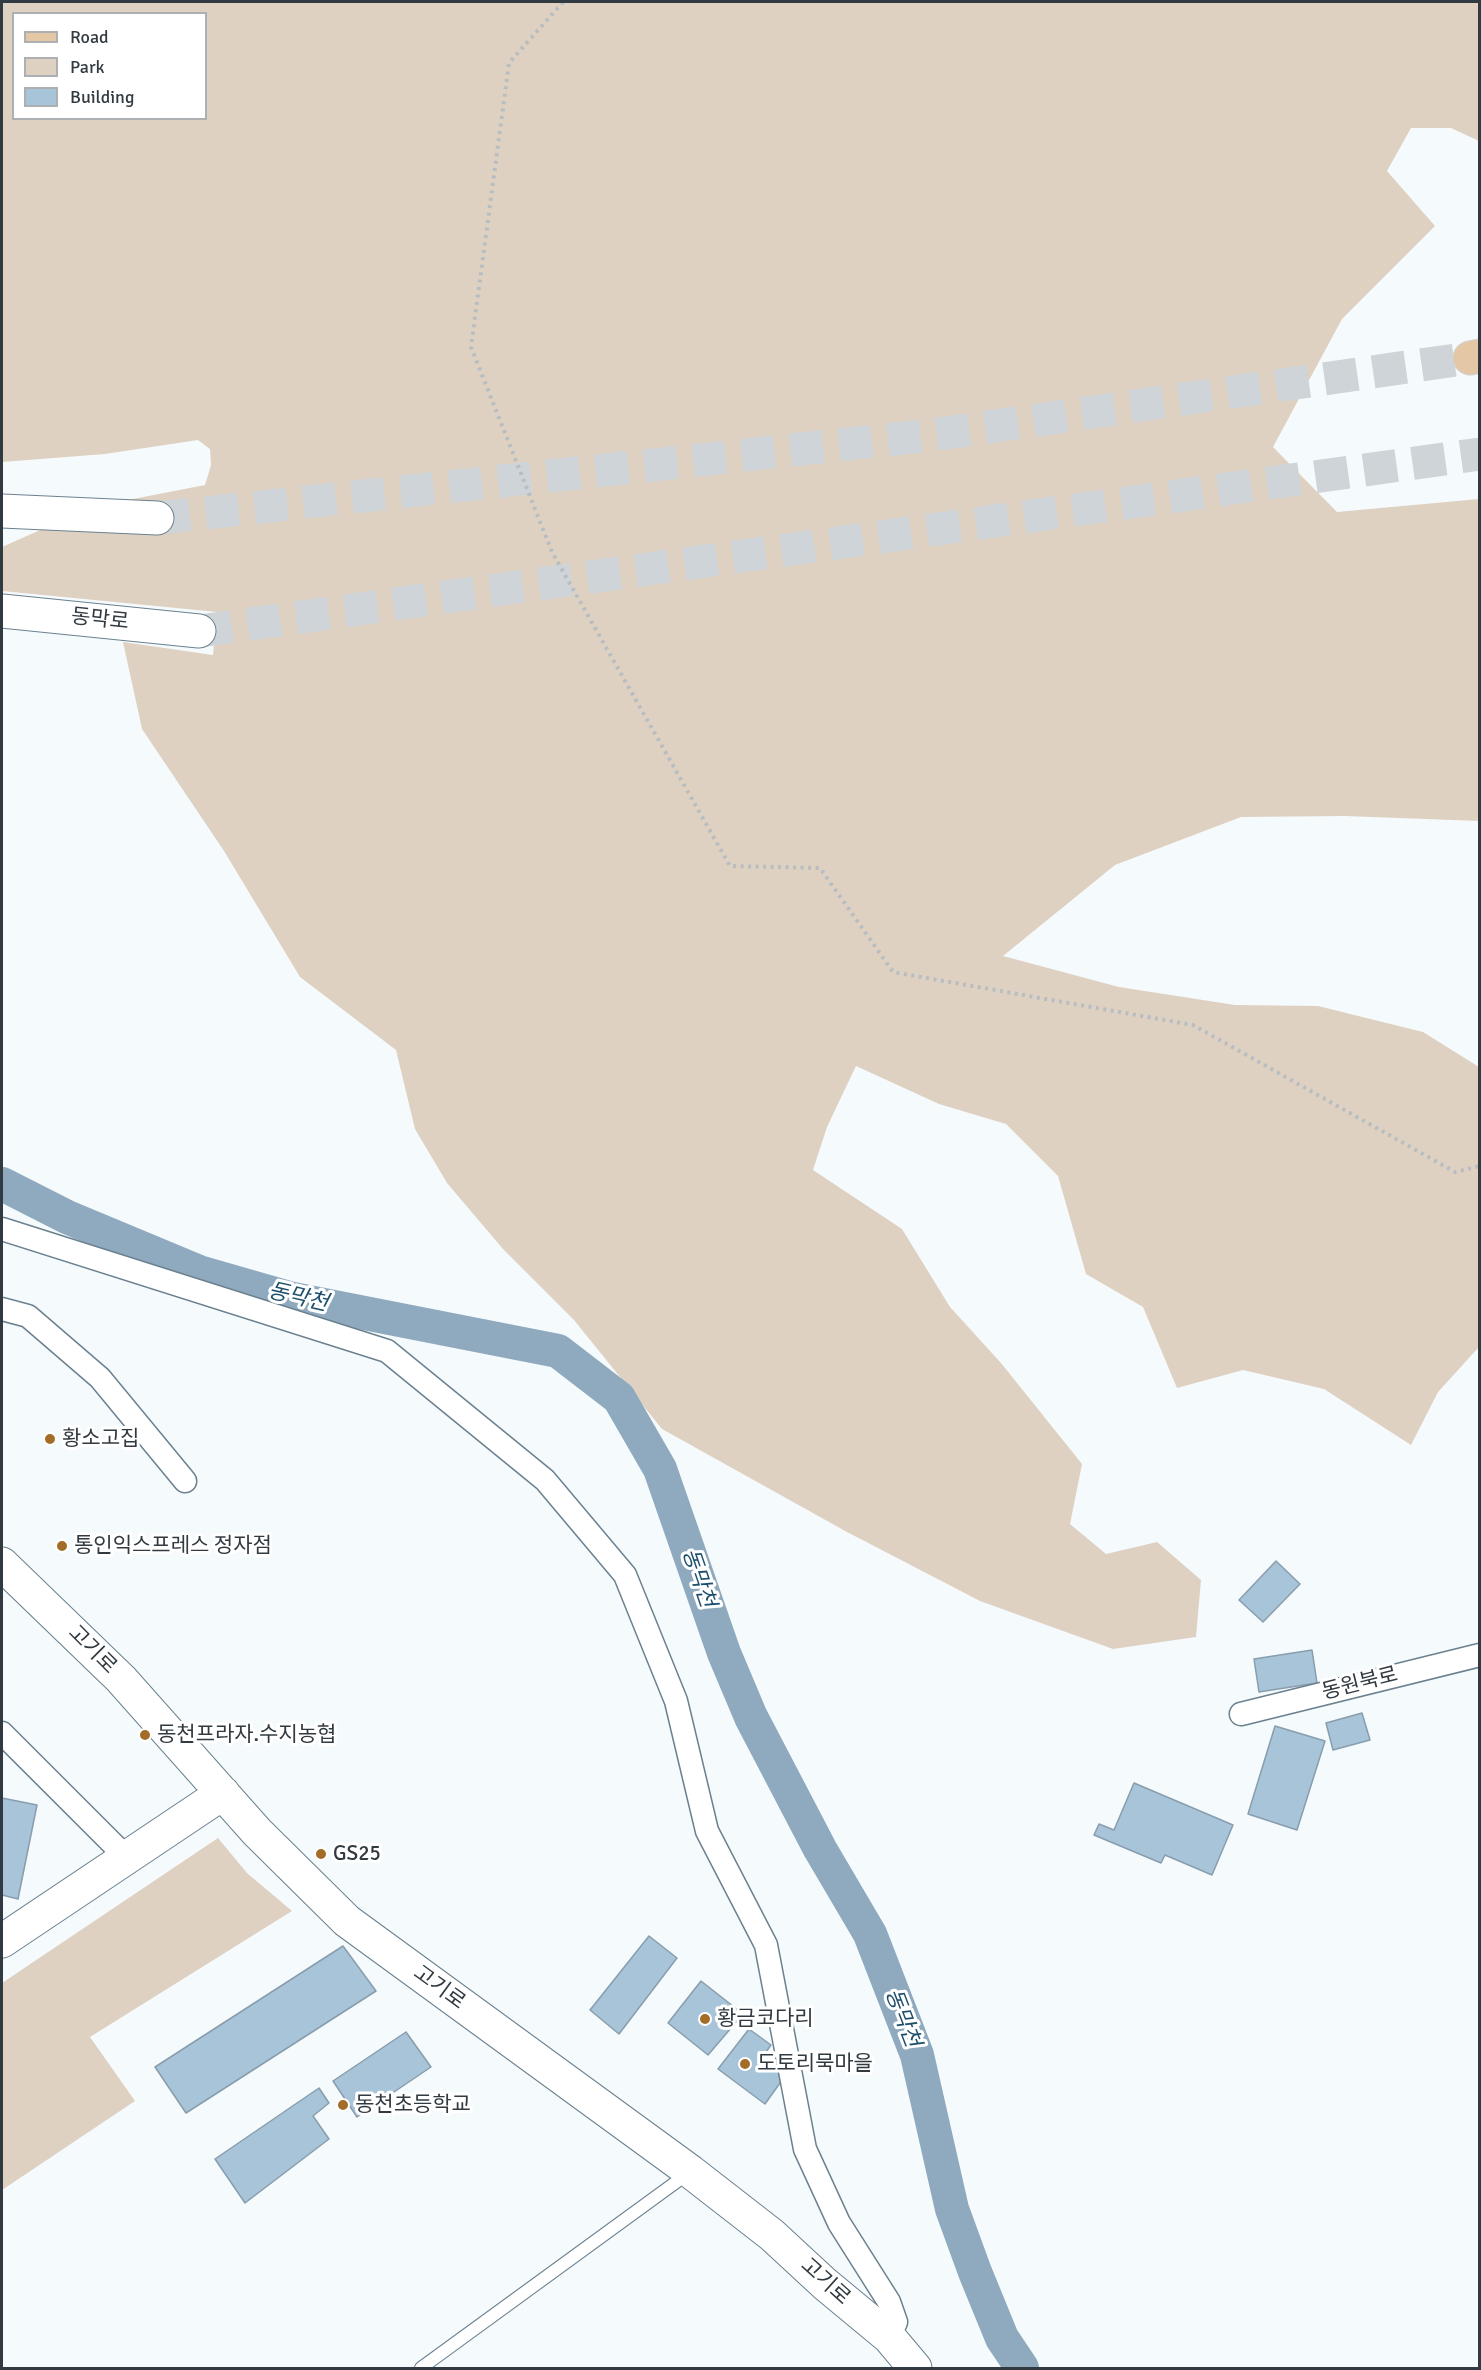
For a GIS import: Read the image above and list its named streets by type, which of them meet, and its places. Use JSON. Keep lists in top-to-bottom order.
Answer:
{
  "streets": {
    "street": ["동막로", "고기로", "동원북로"]
  },
  "water": ["동막천"],
  "places": [
    "황소고집",
    "통인익스프레스 정자점",
    "동천프라자.수지농협",
    "GS25",
    "황금코다리",
    "도토리묵마을",
    "동천초등학교"
  ],
  "legend": ["Road", "Park", "Building"]
}
